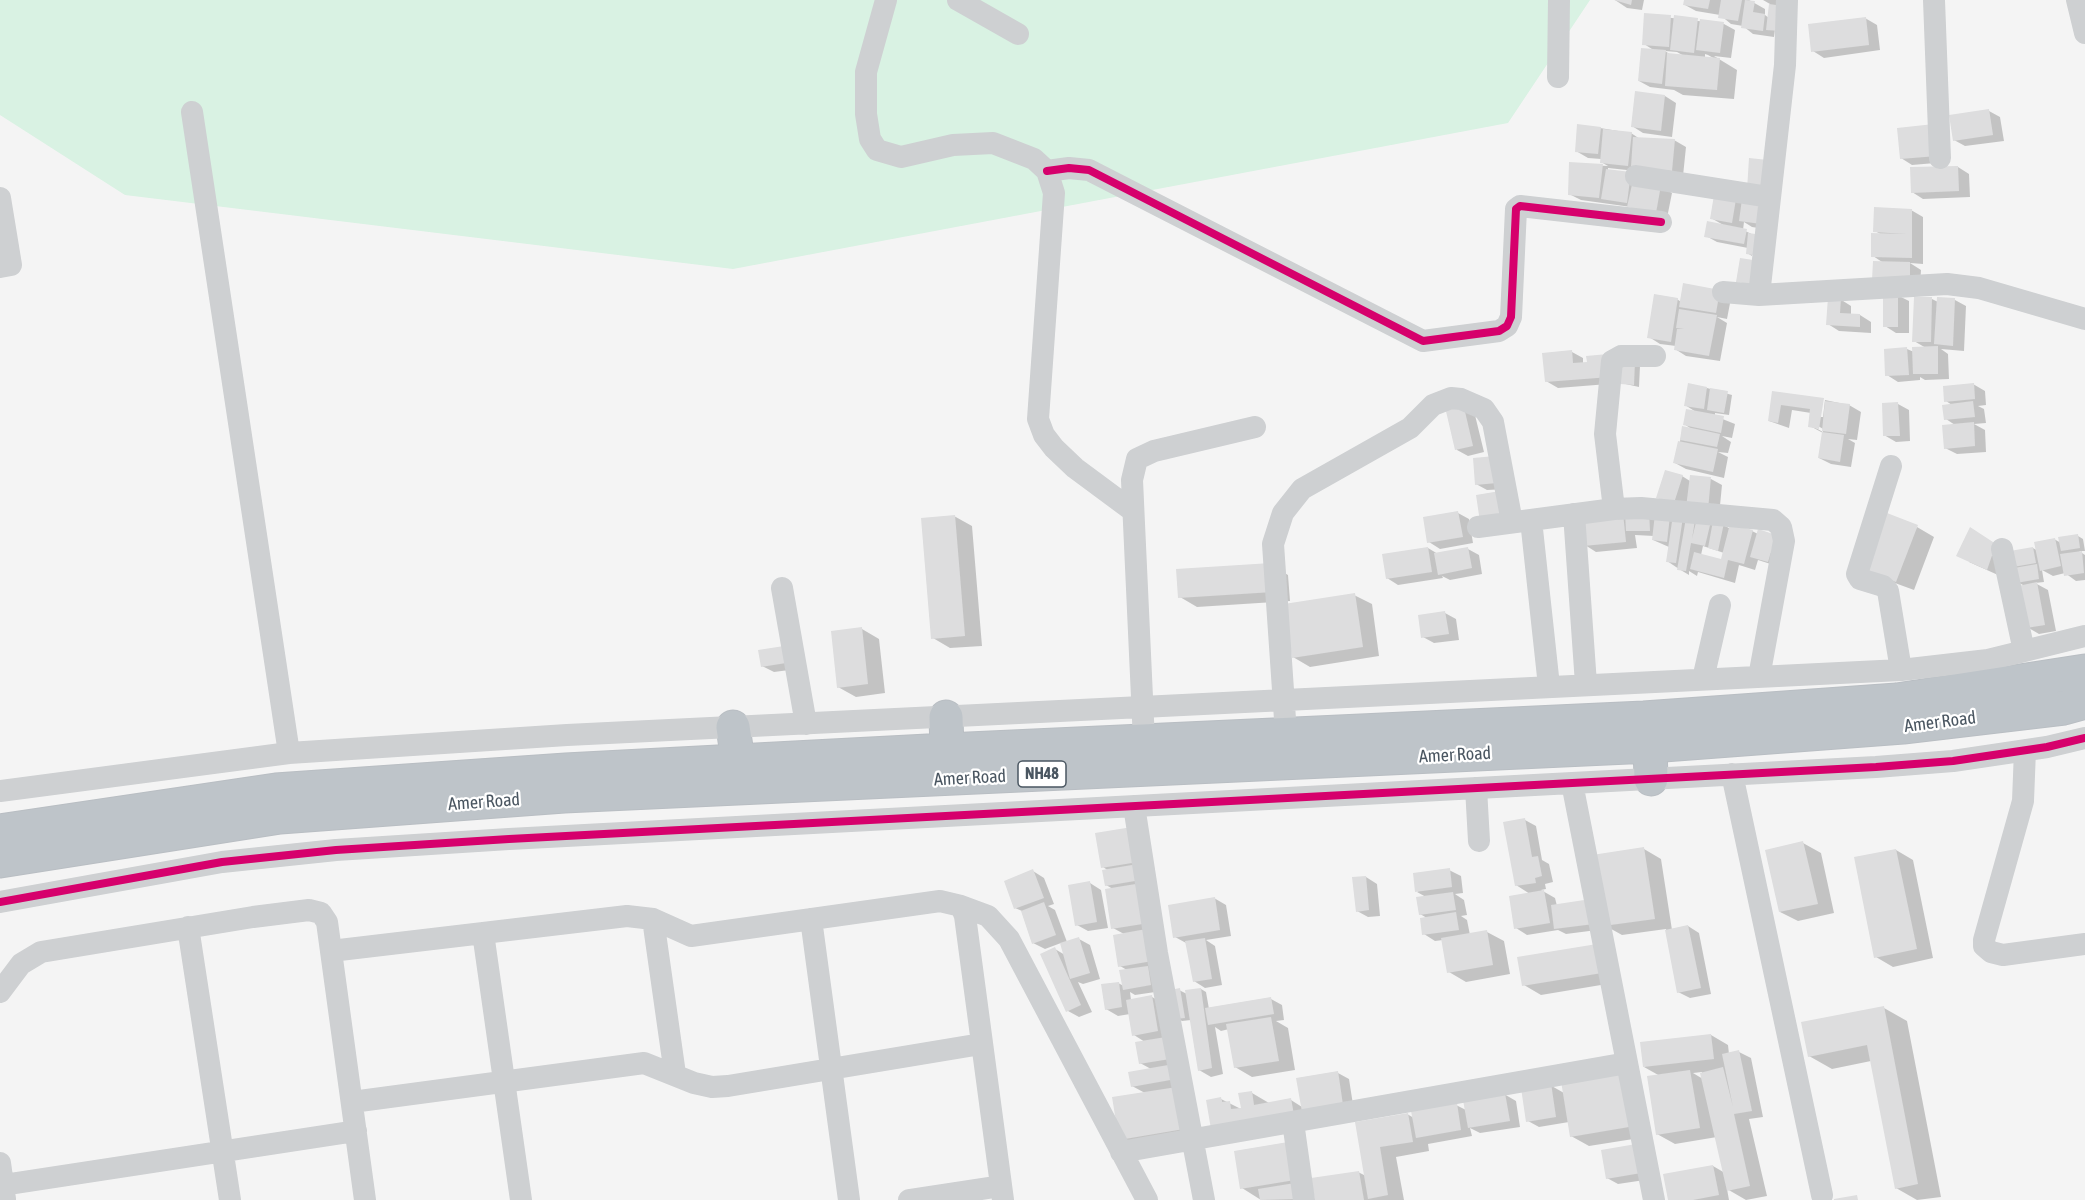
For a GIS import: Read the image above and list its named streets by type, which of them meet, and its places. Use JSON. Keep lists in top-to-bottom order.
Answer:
{
  "streets": {
    "highway": ["Amer Road", "NH48"]
  }
}
